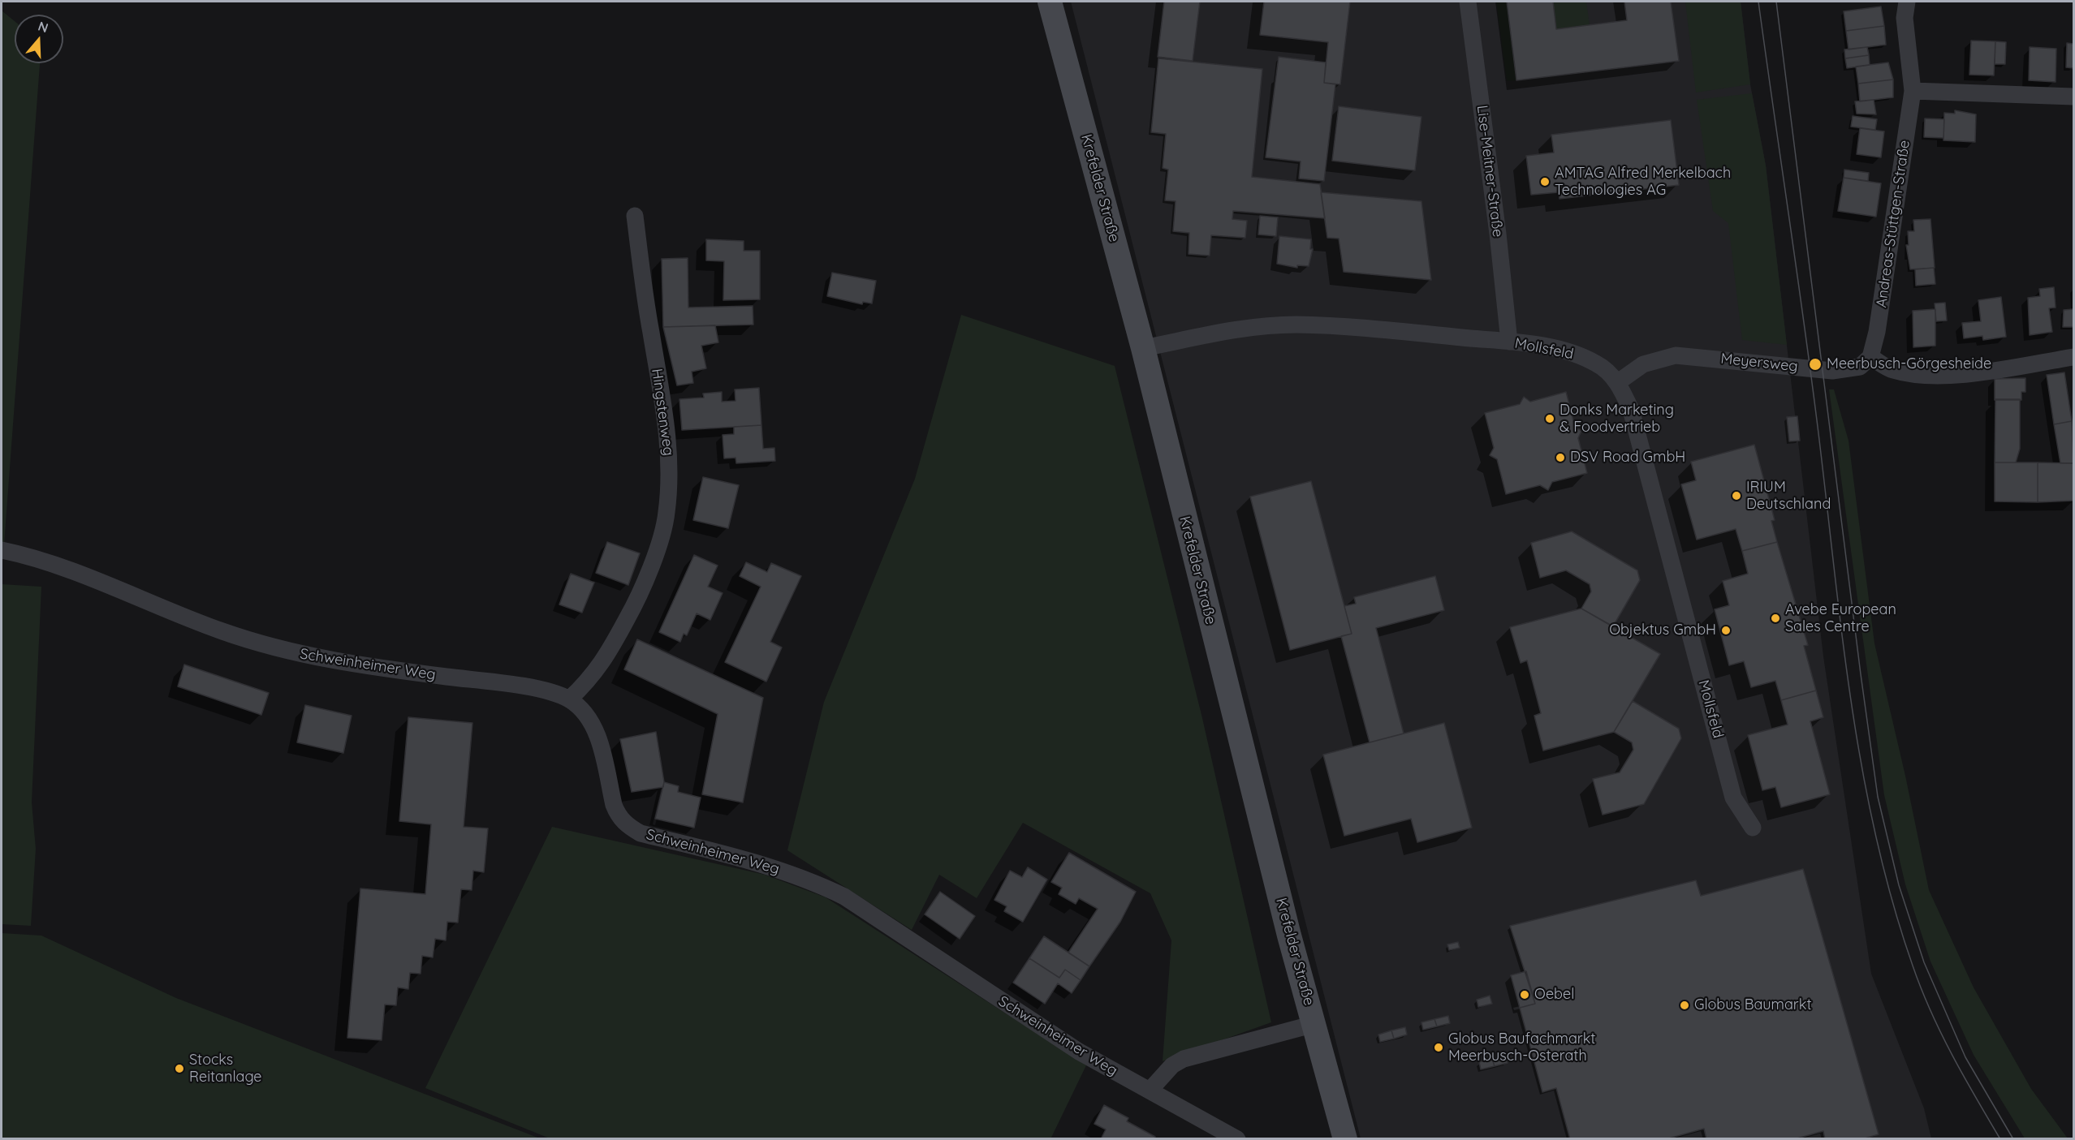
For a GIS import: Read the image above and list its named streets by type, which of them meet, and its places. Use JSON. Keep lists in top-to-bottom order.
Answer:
{
  "streets": {
    "main road": ["Krefelder Straße"],
    "street": [
      "Lise-Meitner-Straße",
      "Andreas-Stüttgen-Straße",
      "Mollsfeld",
      "Meyersweg",
      "Hingstenweg",
      "Schweinheimer Weg"
    ]
  },
  "crossings": [
    ["Lise-Meitner-Straße", "Mollsfeld"],
    ["Krefelder Straße", "Mollsfeld"],
    ["Andreas-Stüttgen-Straße", "Meyersweg"],
    ["Mollsfeld", "Meyersweg"],
    ["Hingstenweg", "Schweinheimer Weg"]
  ],
  "places": [
    "AMTAG Alfred Merkelbach Technologies AG",
    "Meerbusch-Görgesheide",
    "Donks Marketing & Foodvertrieb",
    "DSV Road GmbH",
    "IRIUM Deutschland",
    "Avebe European Sales Centre",
    "Objektus GmbH",
    "Oebel",
    "Globus Baumarkt",
    "Globus Baufachmarkt Meerbusch-Osterath",
    "Stocks Reitanlage"
  ],
  "north": "top"
}
